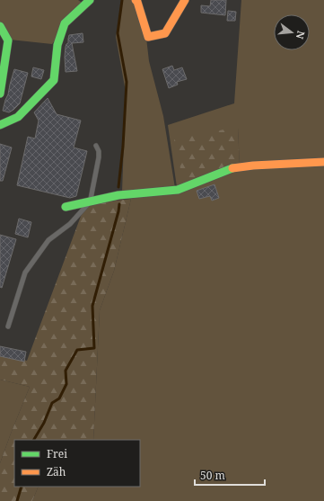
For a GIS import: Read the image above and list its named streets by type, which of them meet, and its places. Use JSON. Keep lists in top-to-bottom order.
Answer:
{
  "legend": ["Frei", "Zäh"],
  "scale_bar": "50 m",
  "north": "right"
}
